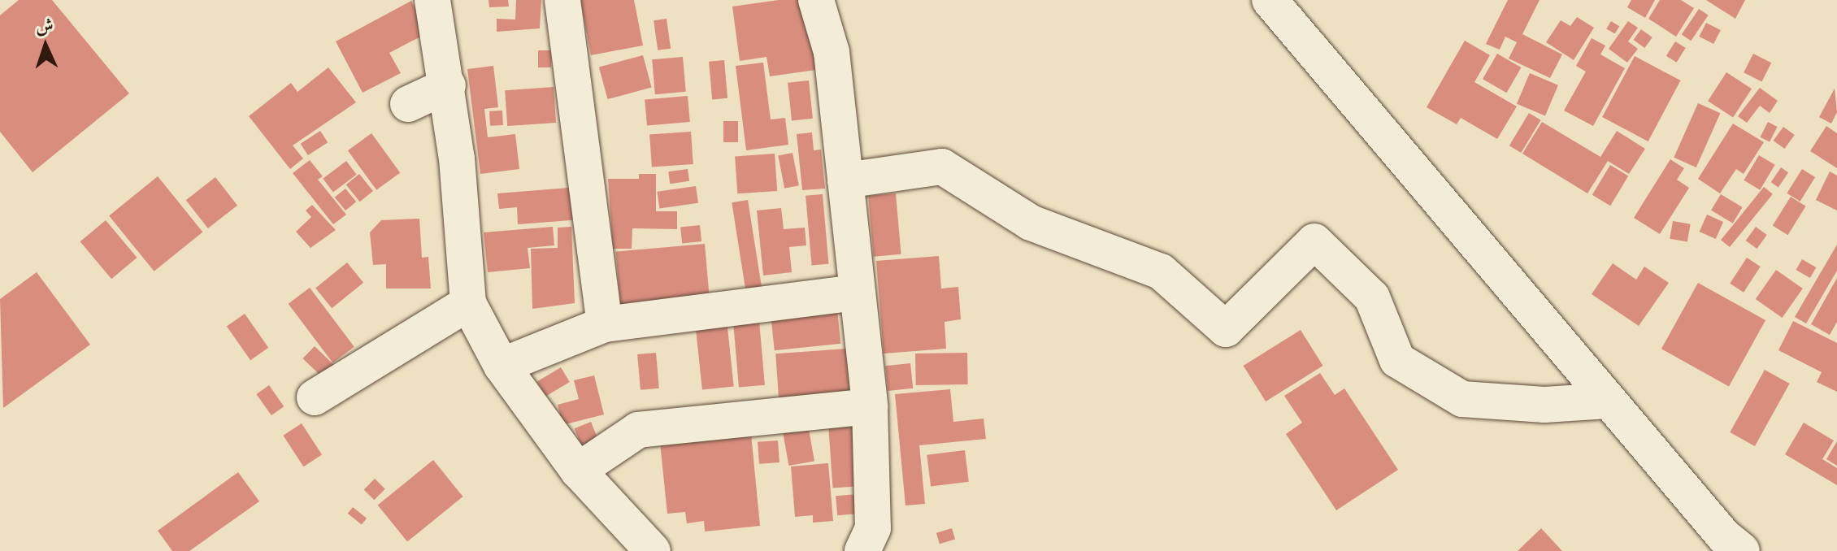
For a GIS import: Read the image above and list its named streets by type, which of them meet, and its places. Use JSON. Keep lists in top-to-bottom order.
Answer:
{
  "north": "top"
}
